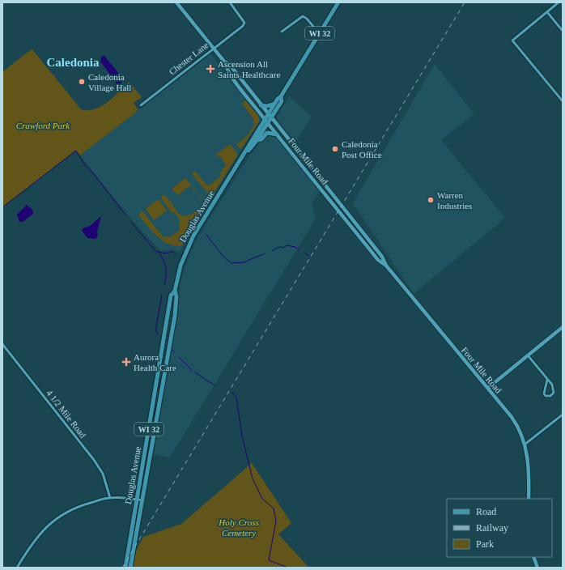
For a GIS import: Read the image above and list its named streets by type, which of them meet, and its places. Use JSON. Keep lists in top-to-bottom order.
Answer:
{
  "streets": {
    "main road": ["WI 32", "Douglas Avenue"],
    "street": ["Chester Lane", "Four Mile Road", "4 1/2 Mile Road"]
  },
  "crossings": [
    ["Chester Lane", "Four Mile Road"],
    ["Four Mile Road", "Douglas Avenue"]
  ],
  "districts": ["Caledonia"],
  "parks": ["Crawford Park", "Holy Cross Cemetery"],
  "places": {
    "health": ["Ascension All Saints Healthcare", "Aurora Health Care"],
    "other": ["Caledonia Village Hall", "Caledonia Post Office", "Warren Industries"]
  },
  "legend": ["Road", "Railway", "Park"]
}
